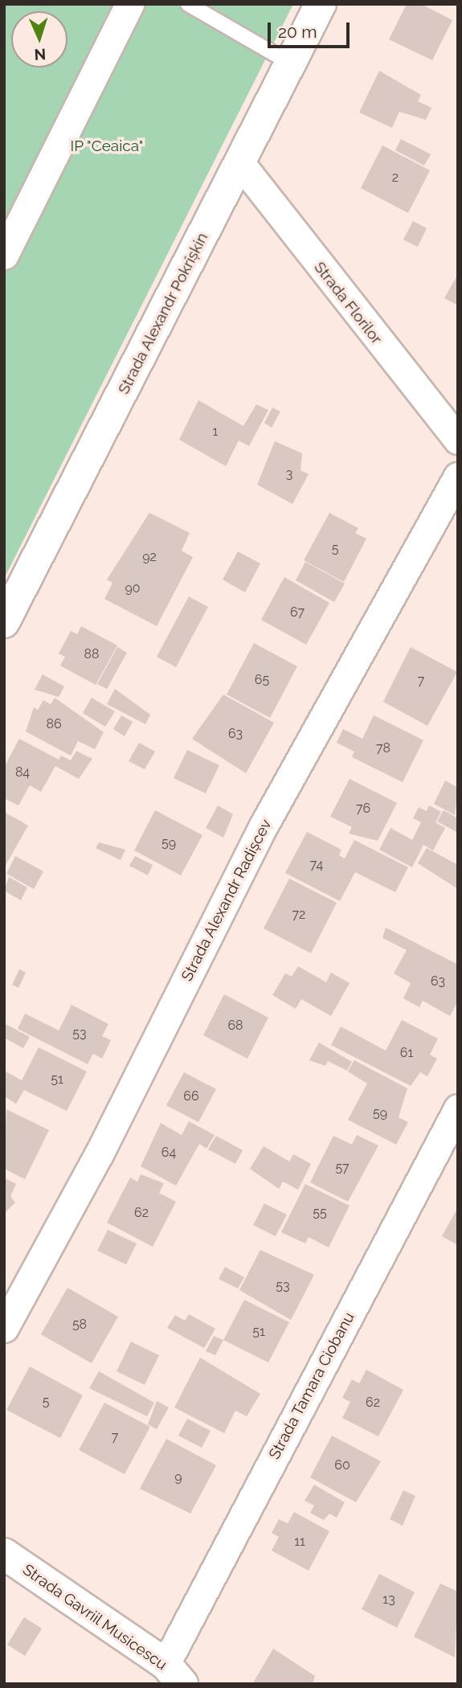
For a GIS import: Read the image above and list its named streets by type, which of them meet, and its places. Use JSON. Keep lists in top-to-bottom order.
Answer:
{
  "streets": {
    "street": [
      "Strada Florilor",
      "Strada Alexandr Pokrîșkin",
      "Strada Alexandr Radișcev",
      "Strada Tamara Ciobanu",
      "Strada Gavriil Musicescu"
    ]
  },
  "crossings": [
    ["Strada Florilor", "Strada Alexandr Pokrîșkin"],
    ["Strada Tamara Ciobanu", "Strada Gavriil Musicescu"]
  ],
  "parks": ["IP \"Ceaica\""],
  "house_numbers": [
    "2",
    "1",
    "3",
    "5",
    "92",
    "90",
    "67",
    "88",
    "65",
    "7",
    "86",
    "63",
    "78",
    "84",
    "76",
    "59",
    "74",
    "72",
    "63",
    "68",
    "53",
    "61",
    "51",
    "66",
    "59",
    "64",
    "57",
    "62",
    "55",
    "53",
    "58",
    "51",
    "5",
    "62",
    "7",
    "60",
    "9",
    "11",
    "13"
  ],
  "scale_bar": "20 m",
  "north": "bottom"
}
